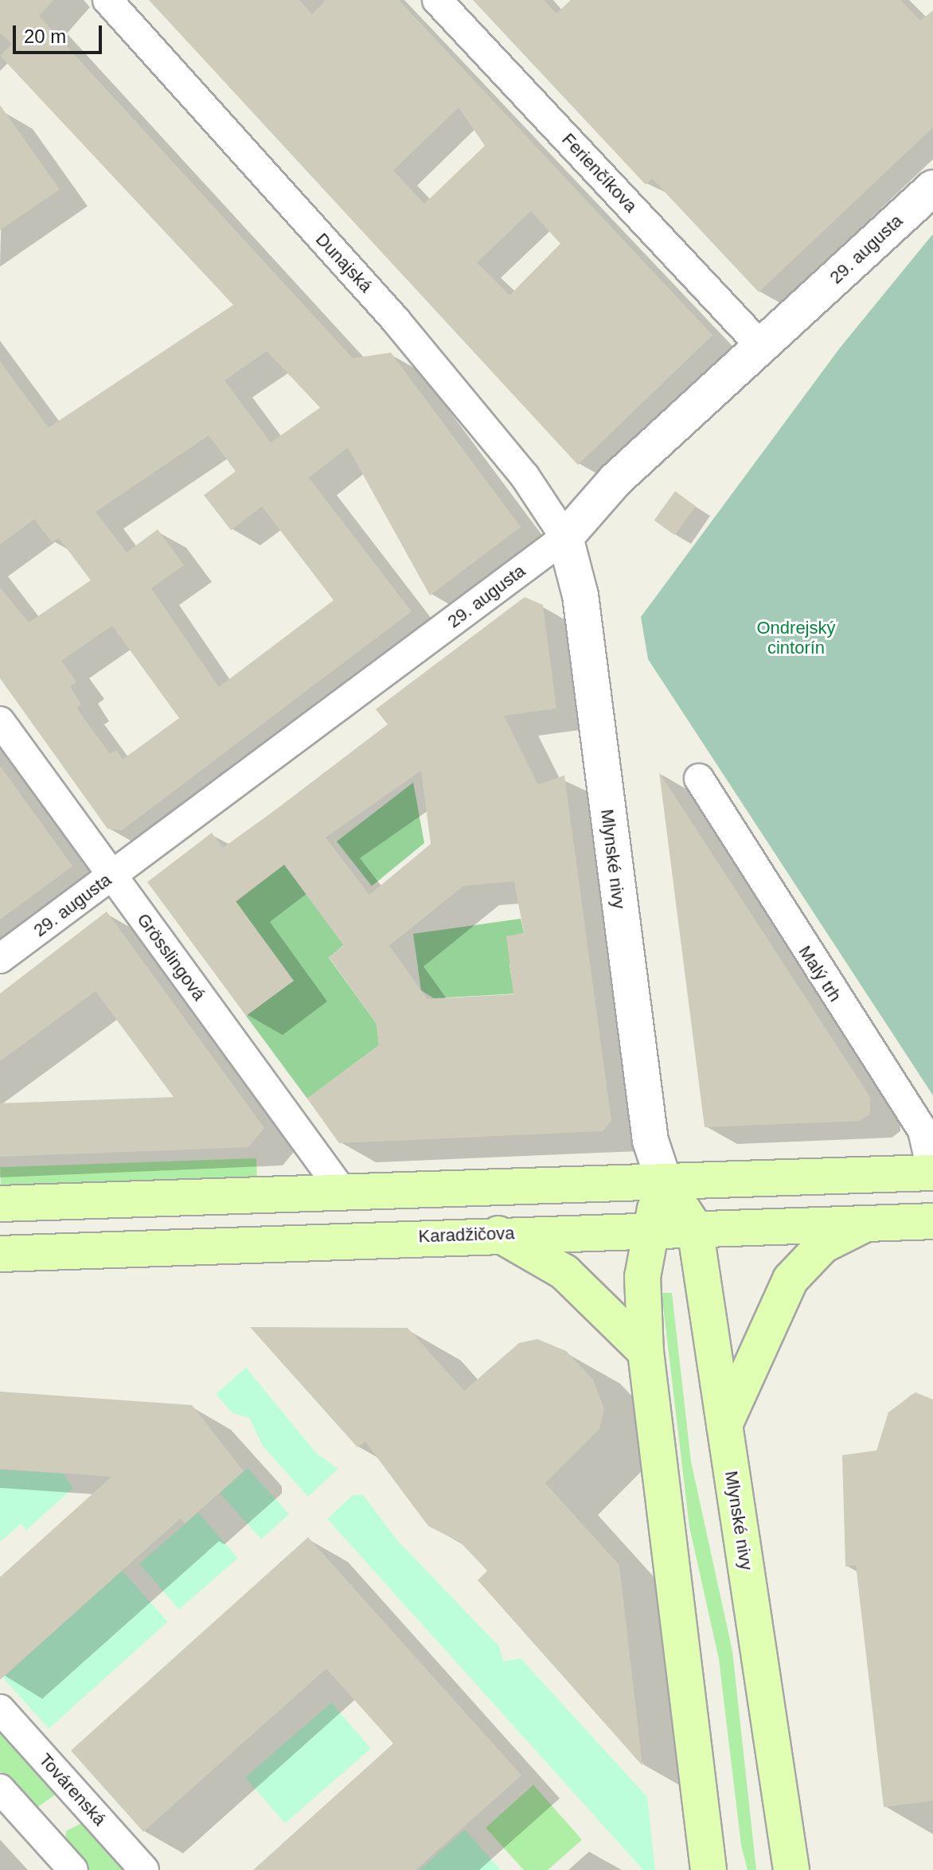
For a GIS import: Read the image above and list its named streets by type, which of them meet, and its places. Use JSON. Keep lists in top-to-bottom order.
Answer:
{
  "streets": {
    "main road": ["Mlynské nivy", "Karadžičova"],
    "street": [
      "Ferienčíkova",
      "29. augusta",
      "Dunajská",
      "Grösslingová",
      "Malý trh",
      "Továrenská"
    ]
  },
  "crossings": [
    ["Ferienčíkova", "29. augusta"],
    ["29. augusta", "Dunajská"],
    ["29. augusta", "Mlynské nivy"],
    ["29. augusta", "Grösslingová"],
    ["Dunajská", "Mlynské nivy"],
    ["Mlynské nivy", "Karadžičova"]
  ],
  "parks": ["Ondrejský cintorín"],
  "scale_bar": "20 m"
}
